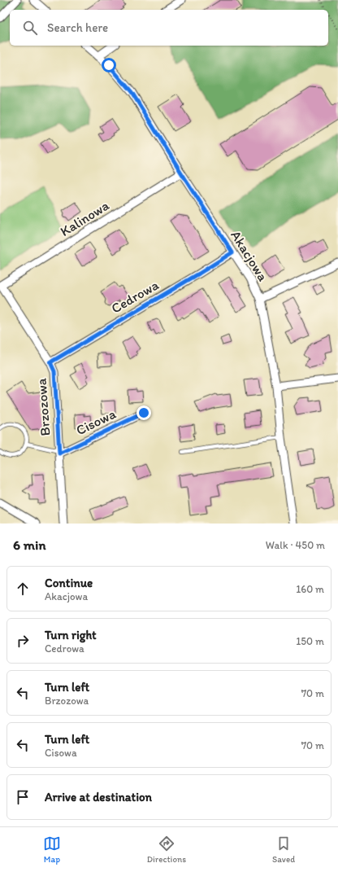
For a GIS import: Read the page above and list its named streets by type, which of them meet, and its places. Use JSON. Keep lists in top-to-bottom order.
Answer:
{
  "streets": {
    "street": [
      "Kalinowa",
      "Akacjowa",
      "Cedrowa",
      "Brzozowa",
      "Cisowa"
    ]
  },
  "crossings": [
    ["Kalinowa", "Akacjowa"],
    ["Kalinowa", "Brzozowa"],
    ["Akacjowa", "Cedrowa"],
    ["Cedrowa", "Brzozowa"],
    ["Brzozowa", "Cisowa"]
  ],
  "page": {
    "search": "Search here",
    "heading": ["6 min", "Walk · 450 m"],
    "list": [
      ["Continue", "Akacjowa", "160 m"],
      ["Turn right", "Cedrowa", "150 m"],
      ["Turn left", "Brzozowa", "70 m"],
      ["Turn left", "Cisowa", "70 m"],
      "Arrive at destination"
    ],
    "nav": ["Map", "Directions", "Saved"]
  }
}
